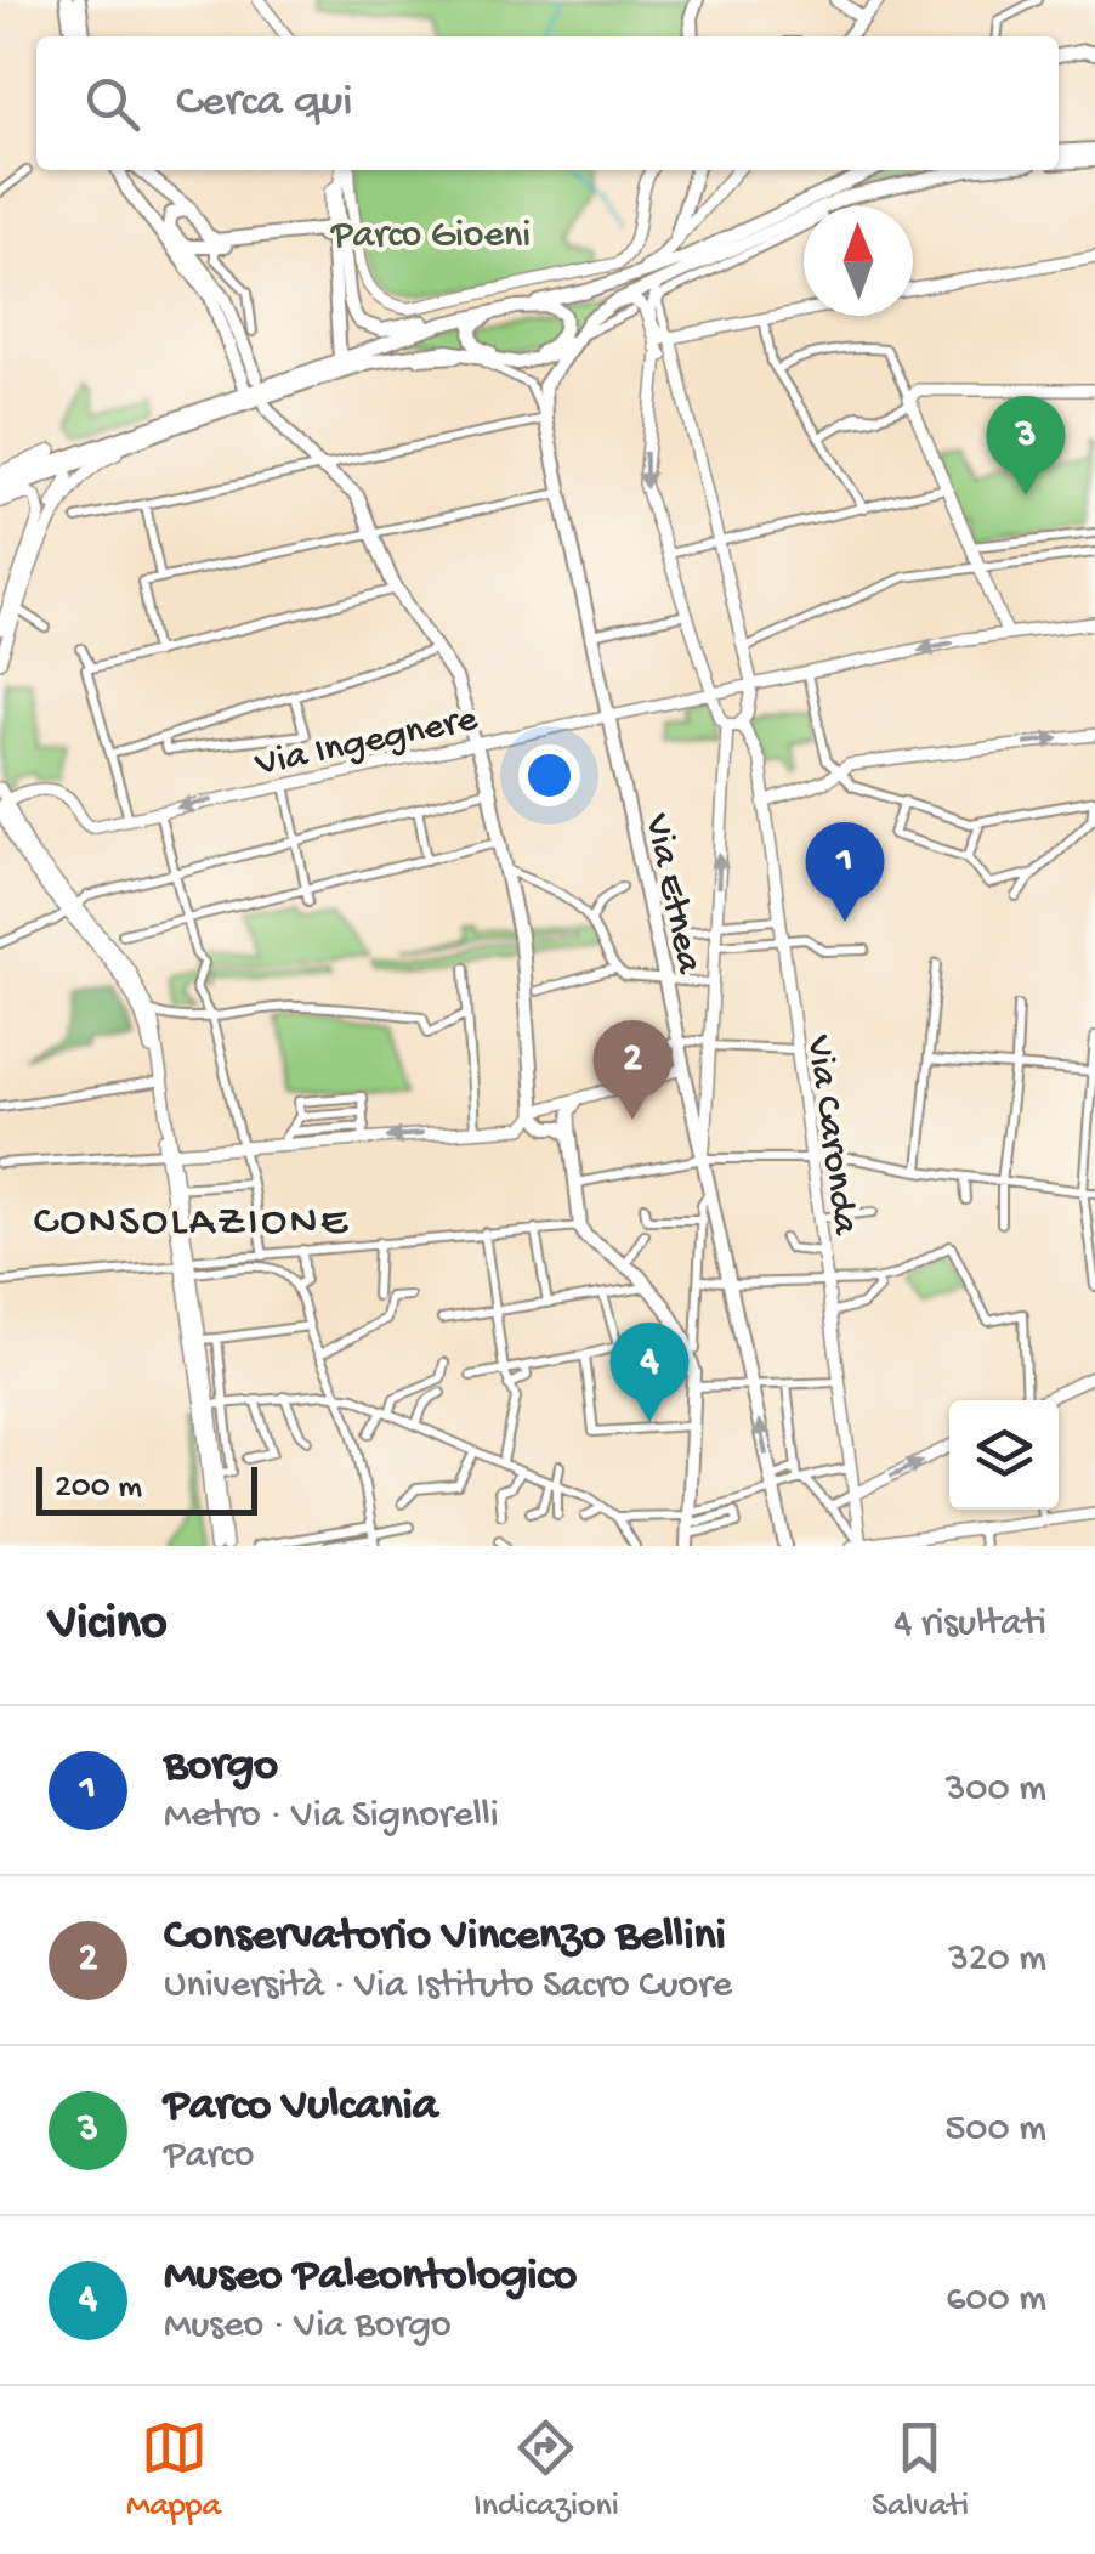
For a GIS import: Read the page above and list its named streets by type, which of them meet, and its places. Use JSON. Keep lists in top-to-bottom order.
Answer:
{
  "streets": {
    "main road": ["Via Ingegnere", "Via Etnea", "Via Caronda"]
  },
  "crossings": [
    ["Via Ingegnere", "Via Etnea"]
  ],
  "districts": ["CONSOLAZIONE"],
  "parks": ["Parco Gioeni"],
  "scale_bar": "200 m",
  "north": "top",
  "page": {
    "search": "Cerca qui",
    "pins": [
      "3",
      "1",
      "2",
      "4"
    ],
    "scale": "200 m",
    "heading": ["Vicino", "4 risultati"],
    "list": [
      {
        "mark": "1",
        "name": "Borgo",
        "note": "Metro · Via Signorelli",
        "value": "300 m"
      },
      {
        "mark": "2",
        "name": "Conservatorio Vincenzo Bellini",
        "note": "Università · Via Istituto Sacro Cuore",
        "value": "320 m"
      },
      {
        "mark": "3",
        "name": "Parco Vulcania",
        "note": "Parco",
        "value": "500 m"
      },
      {
        "mark": "4",
        "name": "Museo Paleontologico",
        "note": "Museo · Via Borgo",
        "value": "600 m"
      }
    ],
    "nav": ["Mappa", "Indicazioni", "Salvati"]
  }
}
